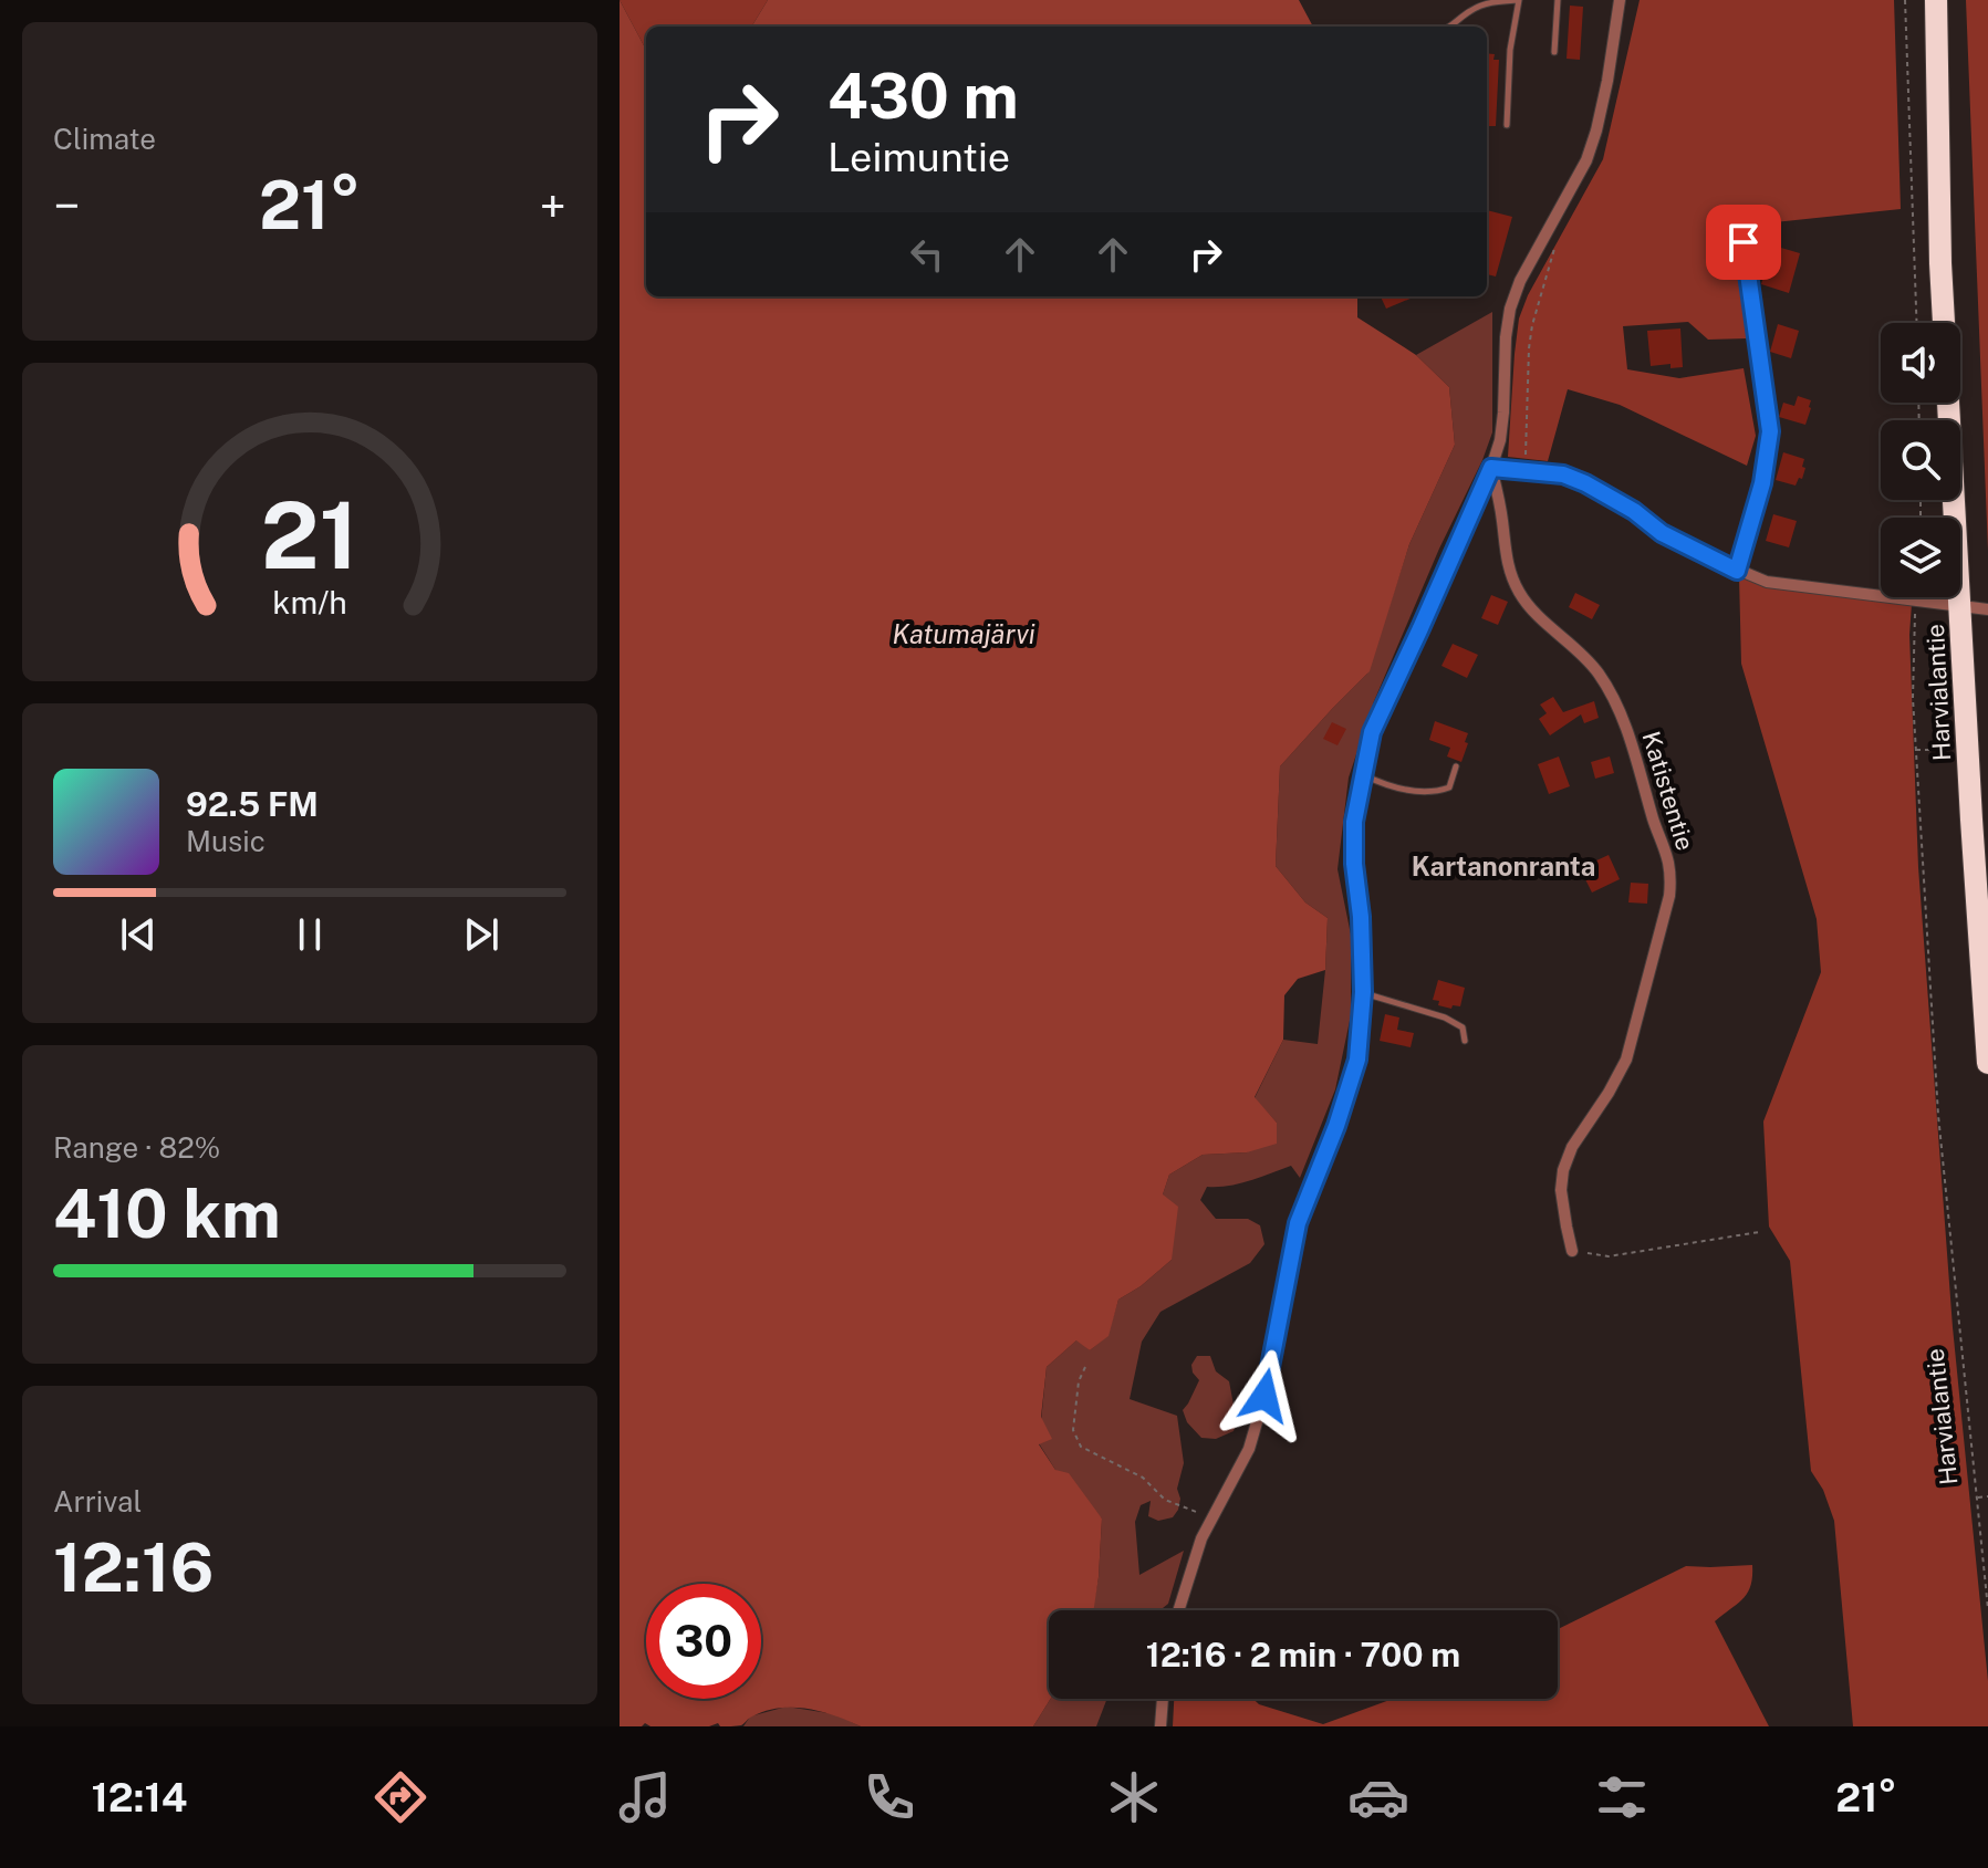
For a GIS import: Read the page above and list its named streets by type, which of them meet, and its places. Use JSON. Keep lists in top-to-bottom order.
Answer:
{
  "streets": {
    "highway": ["Harvialantie"],
    "street": ["Katistentie"]
  },
  "districts": ["Kartanonranta"],
  "water": ["Katumajärvi"],
  "page": {
    "tile": [
      "Climate",
      ["Range · 82%", "410 km"],
      ["Arrival", "12:16"]
    ],
    "turn": ["430 m", "Leimuntie"],
    "heat": ["−", "21°", "+"],
    "song": ["92.5 FM", "Music"],
    "limit": "30",
    "trip": "12:16 · 2 min · 700 m",
    "tabs": ["12:14", "21°"],
    "gauge": ["21", "km/h"]
  }
}
